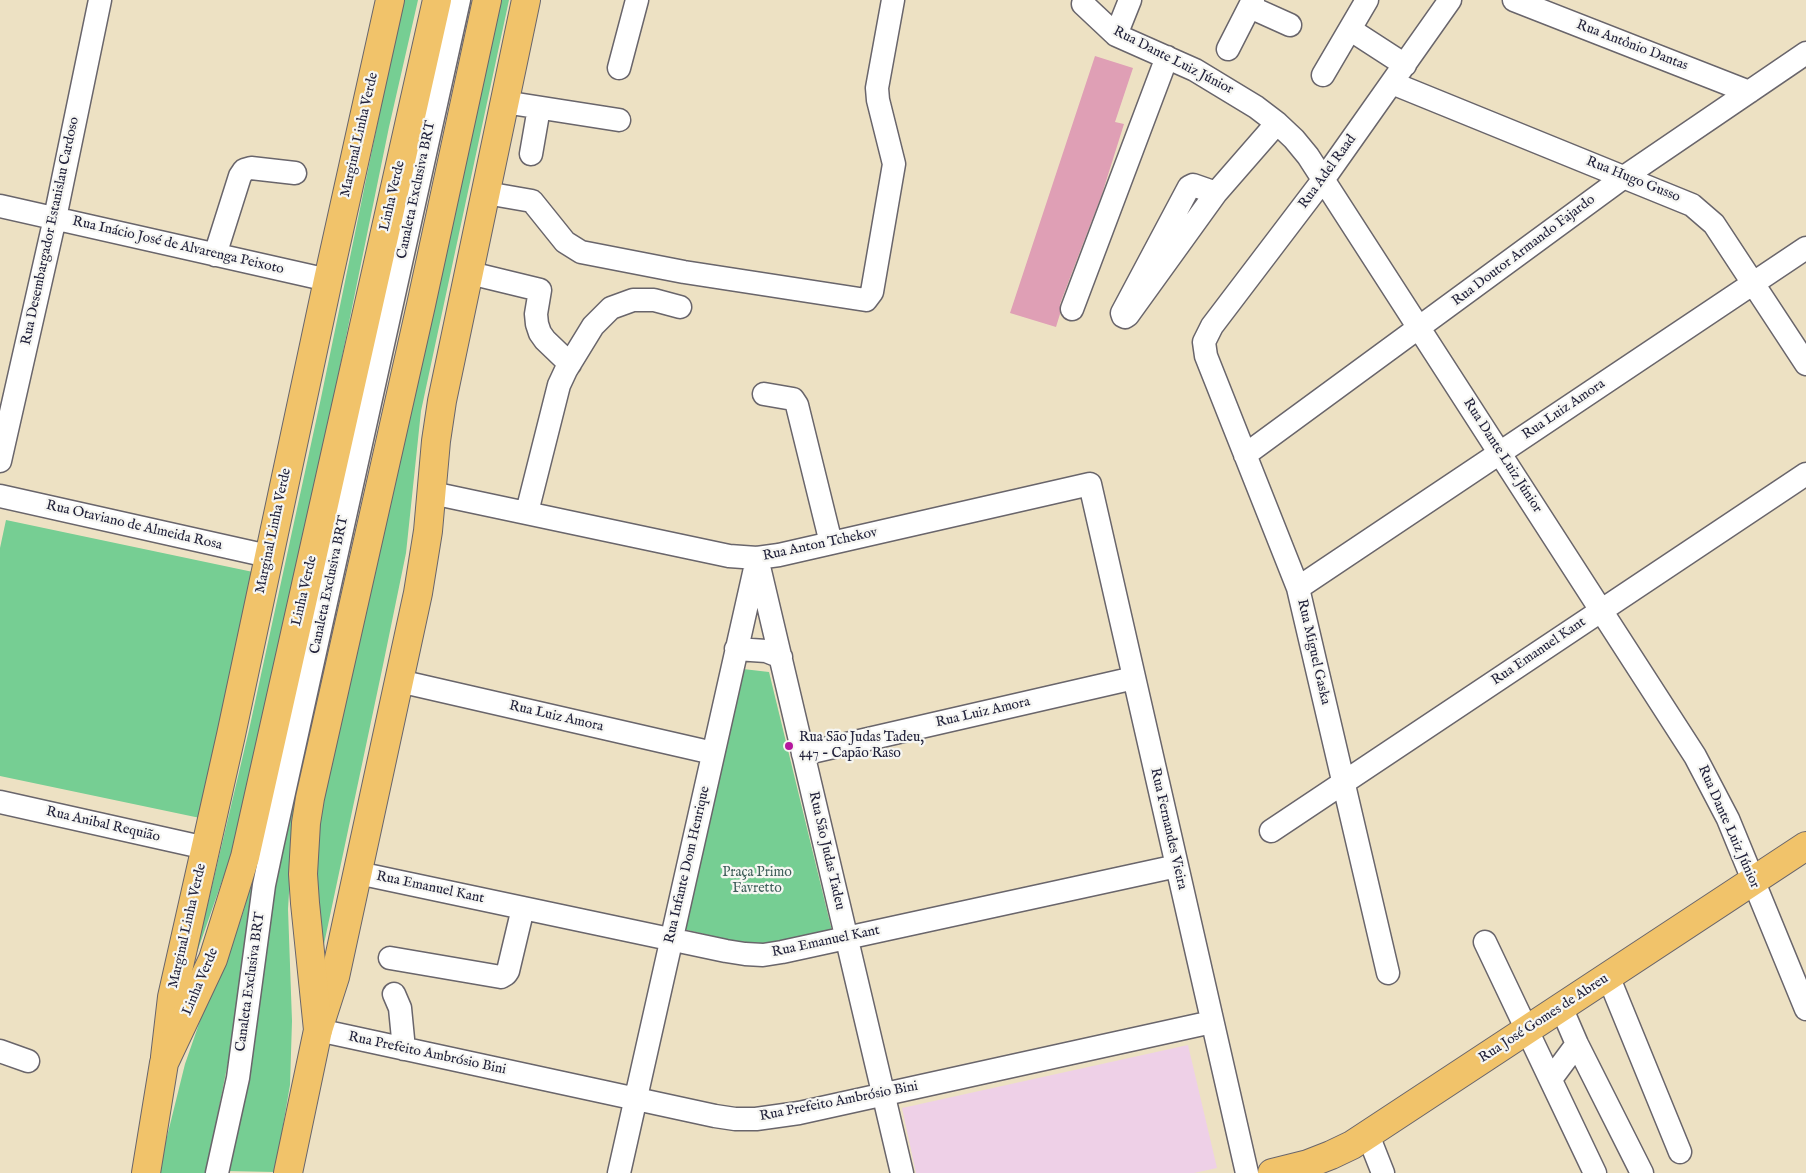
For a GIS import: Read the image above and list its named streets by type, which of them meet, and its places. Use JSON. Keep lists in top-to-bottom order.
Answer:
{
  "streets": {
    "main road": ["Marginal Linha Verde", "Linha Verde", "Rua José Gomes de Abreu"],
    "street": [
      "Rua Antônio Dantas",
      "Rua Dante Luiz Júnior",
      "Rua Adel Raad",
      "Rua Hugo Gusso",
      "Canaleta Exclusiva BRT",
      "Rua Desembargador Estanislau Cardoso",
      "Rua Inácio José de Alvarenga Peixoto",
      "Rua Doutor Armando Fajardo",
      "Rua Luiz Amora",
      "Rua Otaviano de Almeida Rosa",
      "Rua Anton Tchekov",
      "Rua Miguel Gaska",
      "Rua Emanuel Kant",
      "Rua Anibal Requião",
      "Rua Fernandes Vieira",
      "Rua São Judas Tadeu",
      "Rua Infante Dom Henrique",
      "Rua Prefeito Ambrósio Bini"
    ]
  },
  "crossings": [
    ["Rua Antônio Dantas", "Rua Doutor Armando Fajardo"],
    ["Rua Dante Luiz Júnior", "Rua Adel Raad"],
    ["Rua Dante Luiz Júnior", "Rua Doutor Armando Fajardo"],
    ["Rua Dante Luiz Júnior", "Rua Luiz Amora"],
    ["Rua Dante Luiz Júnior", "Rua Emanuel Kant"],
    ["Rua Dante Luiz Júnior", "Rua José Gomes de Abreu"],
    ["Marginal Linha Verde", "Linha Verde"],
    ["Marginal Linha Verde", "Rua Inácio José de Alvarenga Peixoto"],
    ["Marginal Linha Verde", "Rua Otaviano de Almeida Rosa"],
    ["Marginal Linha Verde", "Rua Anibal Requião"],
    ["Rua Adel Raad", "Rua Hugo Gusso"],
    ["Rua Adel Raad", "Rua Miguel Gaska"],
    ["Rua Hugo Gusso", "Rua Doutor Armando Fajardo"],
    ["Rua Hugo Gusso", "Rua Luiz Amora"],
    ["Rua Desembargador Estanislau Cardoso", "Rua Inácio José de Alvarenga Peixoto"],
    ["Rua Doutor Armando Fajardo", "Rua Miguel Gaska"],
    ["Rua Luiz Amora", "Rua Miguel Gaska"],
    ["Rua Luiz Amora", "Rua Fernandes Vieira"],
    ["Rua Luiz Amora", "Rua São Judas Tadeu"],
    ["Rua Luiz Amora", "Rua Infante Dom Henrique"],
    ["Rua Anton Tchekov", "Rua Fernandes Vieira"],
    ["Rua Anton Tchekov", "Rua São Judas Tadeu"],
    ["Rua Anton Tchekov", "Rua Infante Dom Henrique"],
    ["Rua Miguel Gaska", "Rua Emanuel Kant"],
    ["Rua Emanuel Kant", "Rua Fernandes Vieira"],
    ["Rua Emanuel Kant", "Rua São Judas Tadeu"],
    ["Rua Emanuel Kant", "Rua Infante Dom Henrique"],
    ["Rua Fernandes Vieira", "Rua Prefeito Ambrósio Bini"],
    ["Rua São Judas Tadeu", "Rua Infante Dom Henrique"],
    ["Rua São Judas Tadeu", "Rua Prefeito Ambrósio Bini"],
    ["Rua Infante Dom Henrique", "Rua Prefeito Ambrósio Bini"]
  ],
  "parks": ["Praça Primo Favretto"],
  "places": ["Rua São Judas Tadeu, 447 - Capão Raso"]
}
